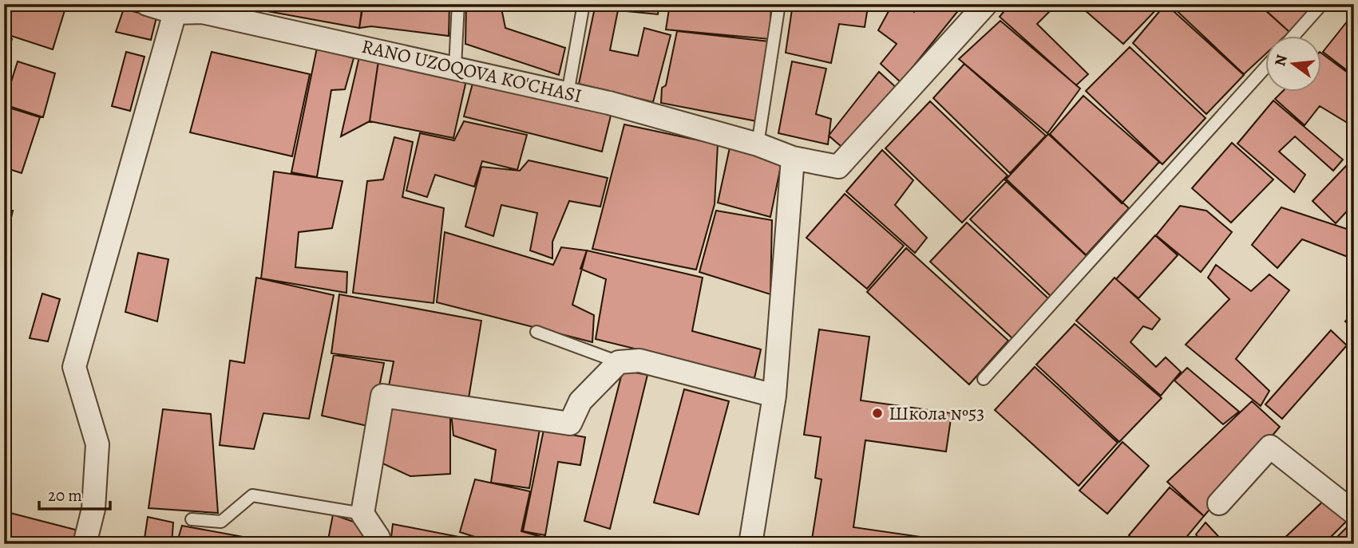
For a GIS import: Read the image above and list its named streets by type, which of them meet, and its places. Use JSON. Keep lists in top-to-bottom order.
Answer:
{
  "streets": {
    "street": ["RANO UZOQOVA KO'CHASI"]
  },
  "places": ["Школа №53"],
  "scale_bar": "20 m",
  "north": "left"
}
